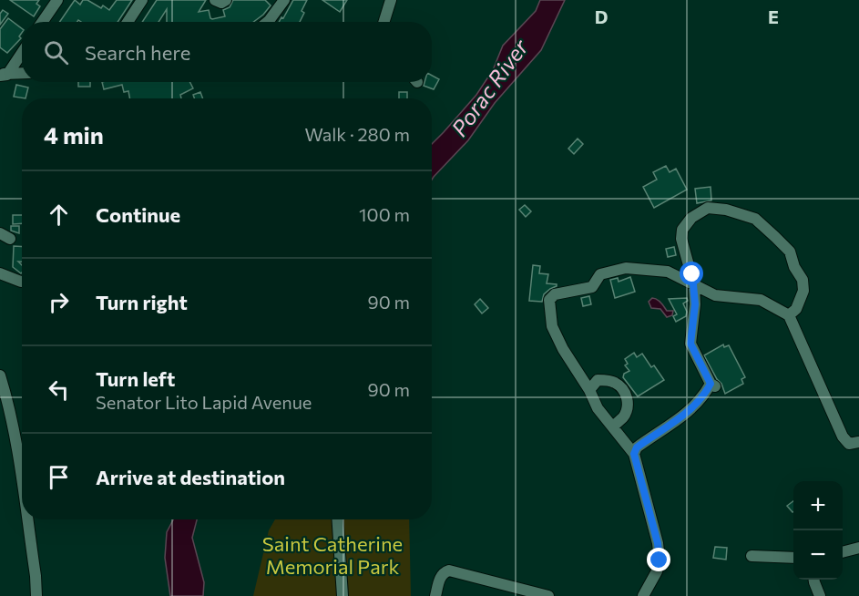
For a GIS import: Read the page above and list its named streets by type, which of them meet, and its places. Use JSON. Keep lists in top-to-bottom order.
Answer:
{
  "water": ["Porac River"],
  "parks": ["Saint Catherine Memorial Park"],
  "page": {
    "search": "Search here",
    "heading": ["4 min", "Walk · 280 m"],
    "list": [
      ["Continue", "100 m"],
      ["Turn right", "90 m"],
      ["Turn left", "Senator Lito Lapid Avenue", "90 m"],
      "Arrive at destination"
    ],
    "map_buttons": ["+", "−"]
  },
  "grid": {
    "columns": ["D", "E"]
  }
}
